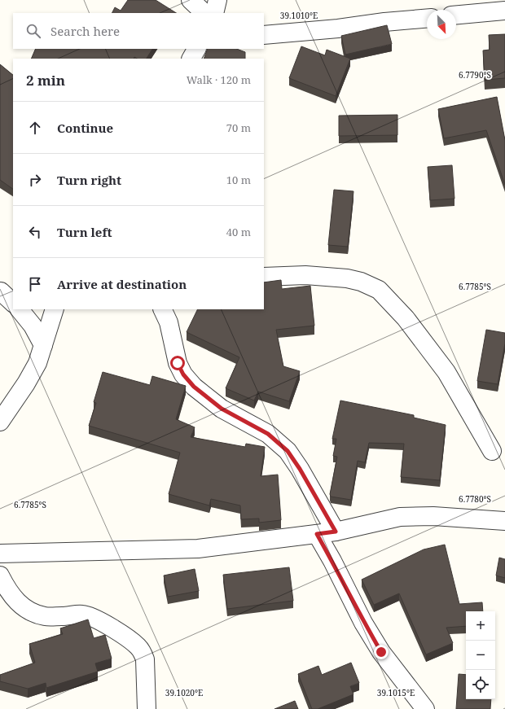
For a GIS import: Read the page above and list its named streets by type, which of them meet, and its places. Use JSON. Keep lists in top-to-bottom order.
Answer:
{
  "north": "bottom right",
  "page": {
    "search": "Search here",
    "heading": ["2 min", "Walk · 120 m"],
    "list": [
      ["Continue", "70 m"],
      ["Turn right", "10 m"],
      ["Turn left", "40 m"],
      "Arrive at destination"
    ],
    "map_buttons": ["+", "−"]
  },
  "coordinates": [
    "39.1010°E",
    "6.7790°S",
    "6.7785°S",
    "6.7780°S",
    "39.1020°E",
    "39.1015°E"
  ]
}
